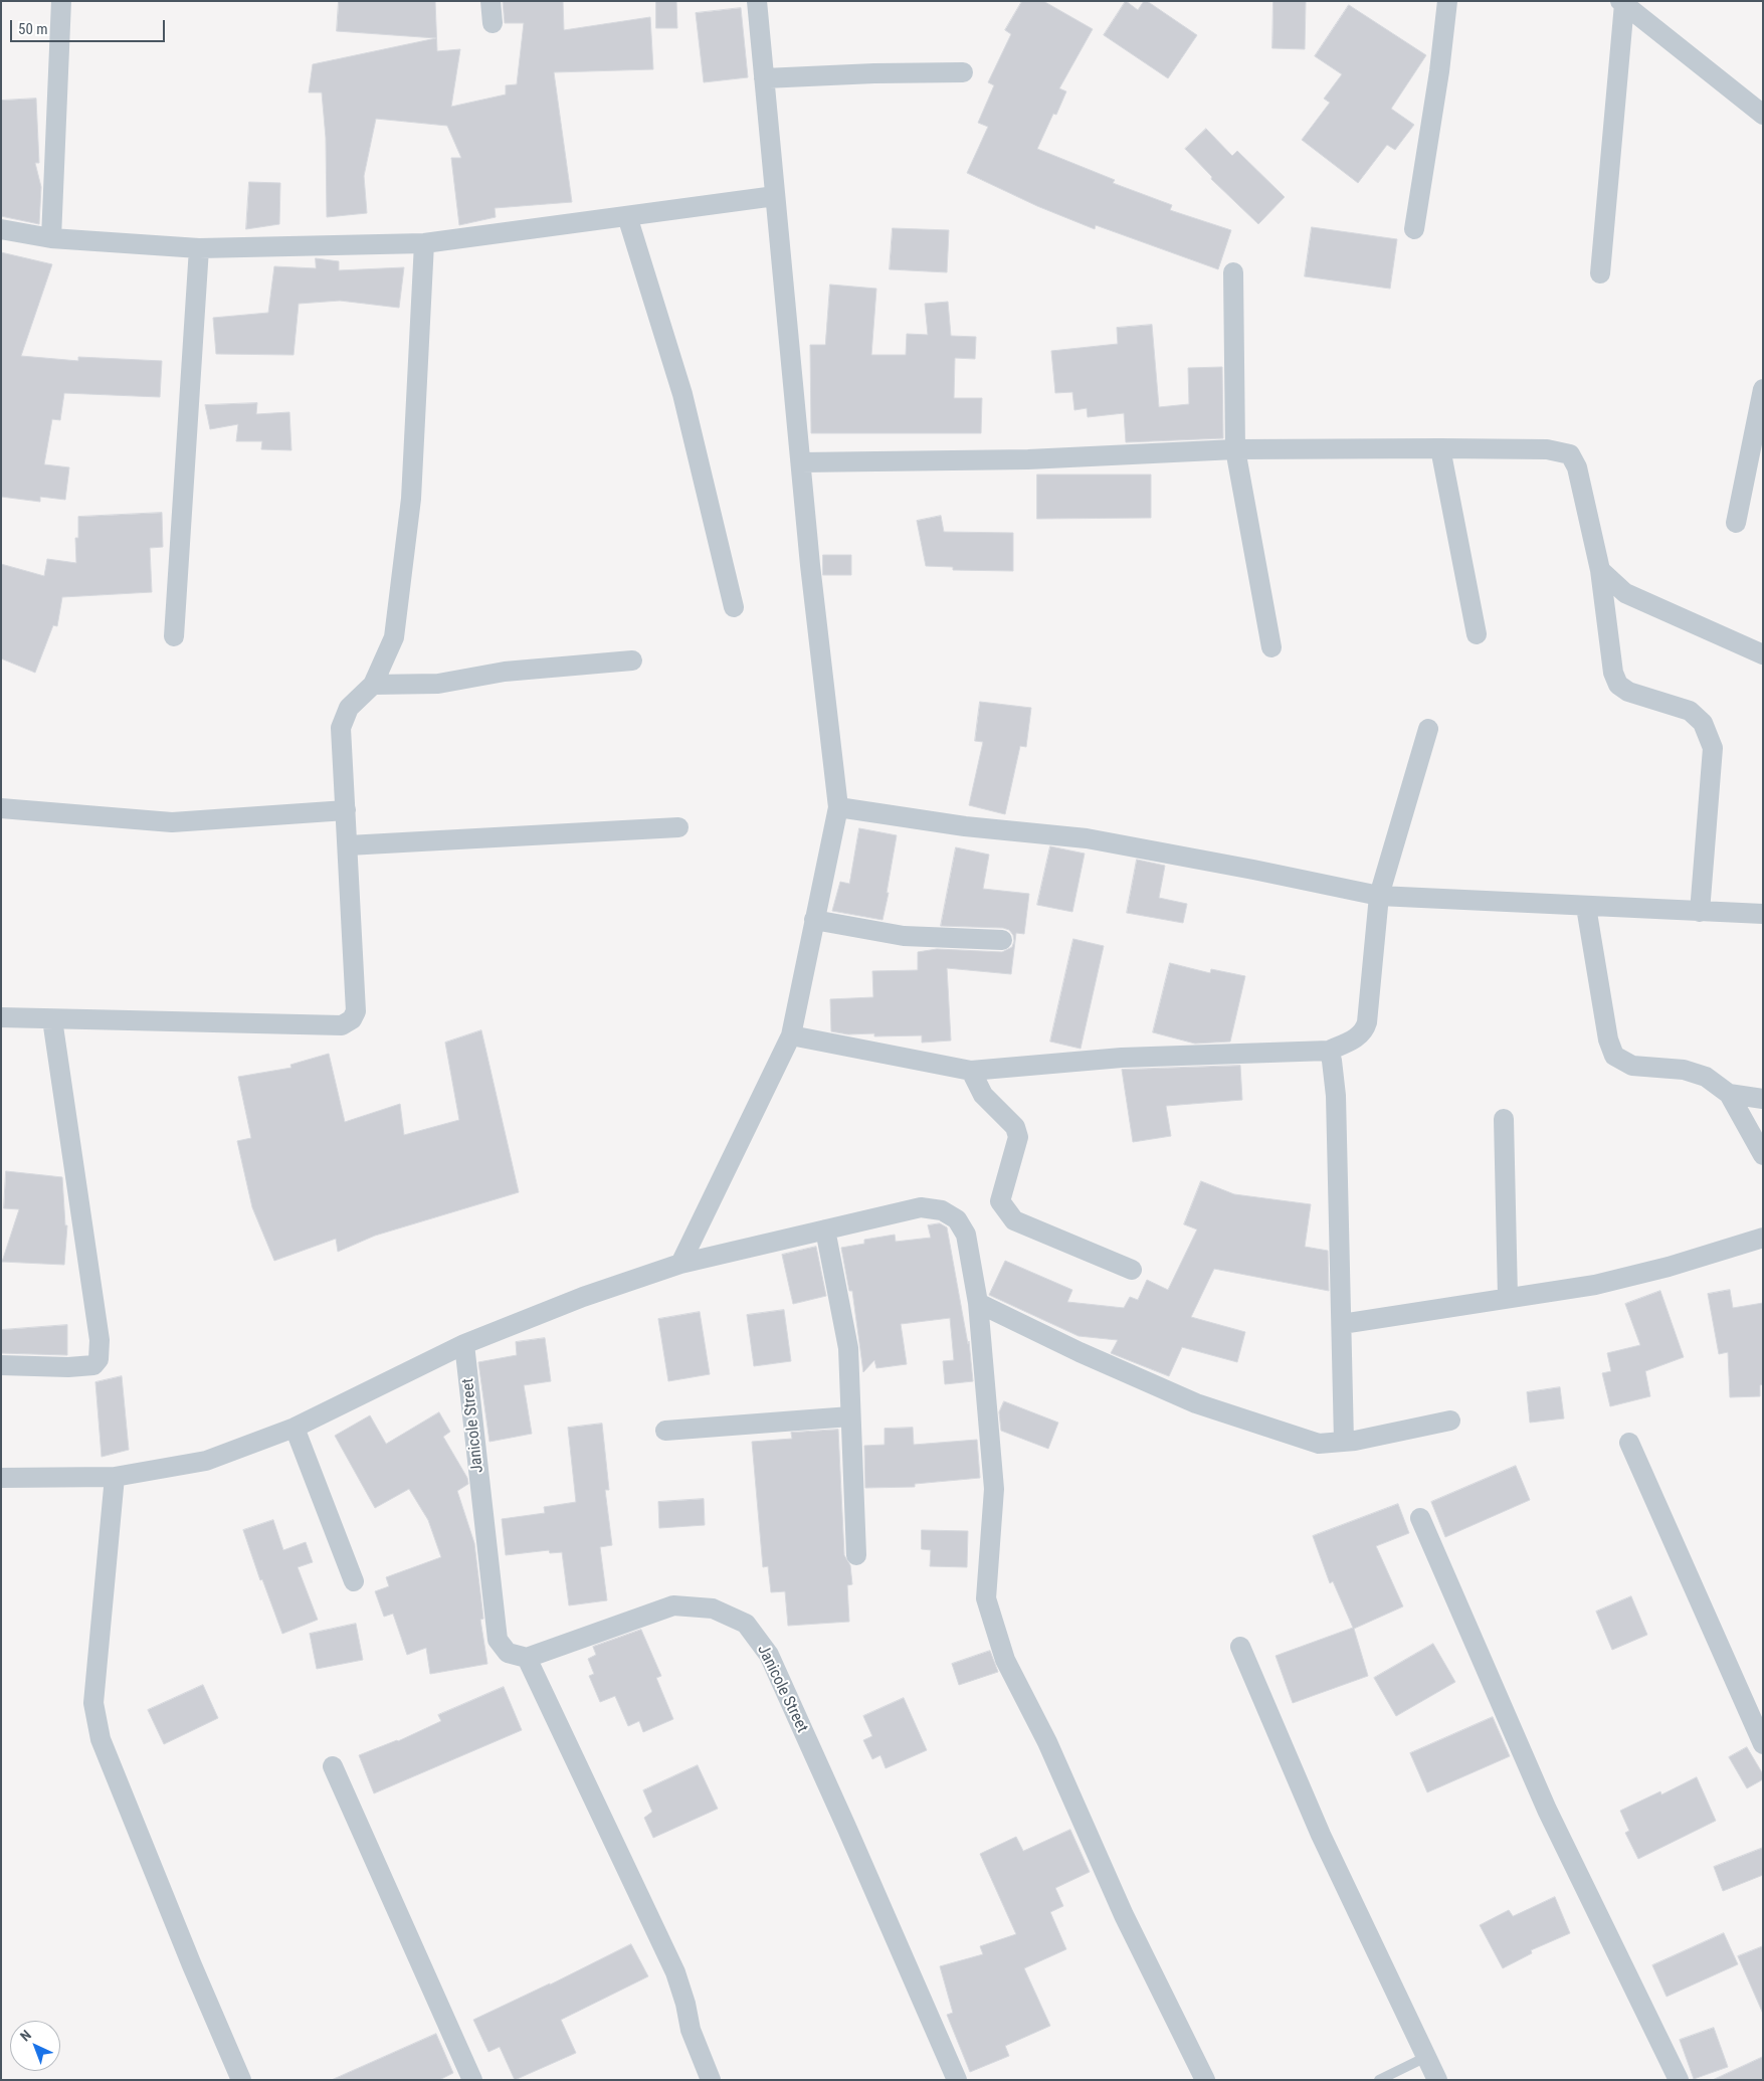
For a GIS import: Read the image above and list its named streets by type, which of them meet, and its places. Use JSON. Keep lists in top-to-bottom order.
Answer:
{
  "streets": {
    "street": ["Janicole Street"]
  },
  "scale_bar": "50 m",
  "north": "top left"
}
